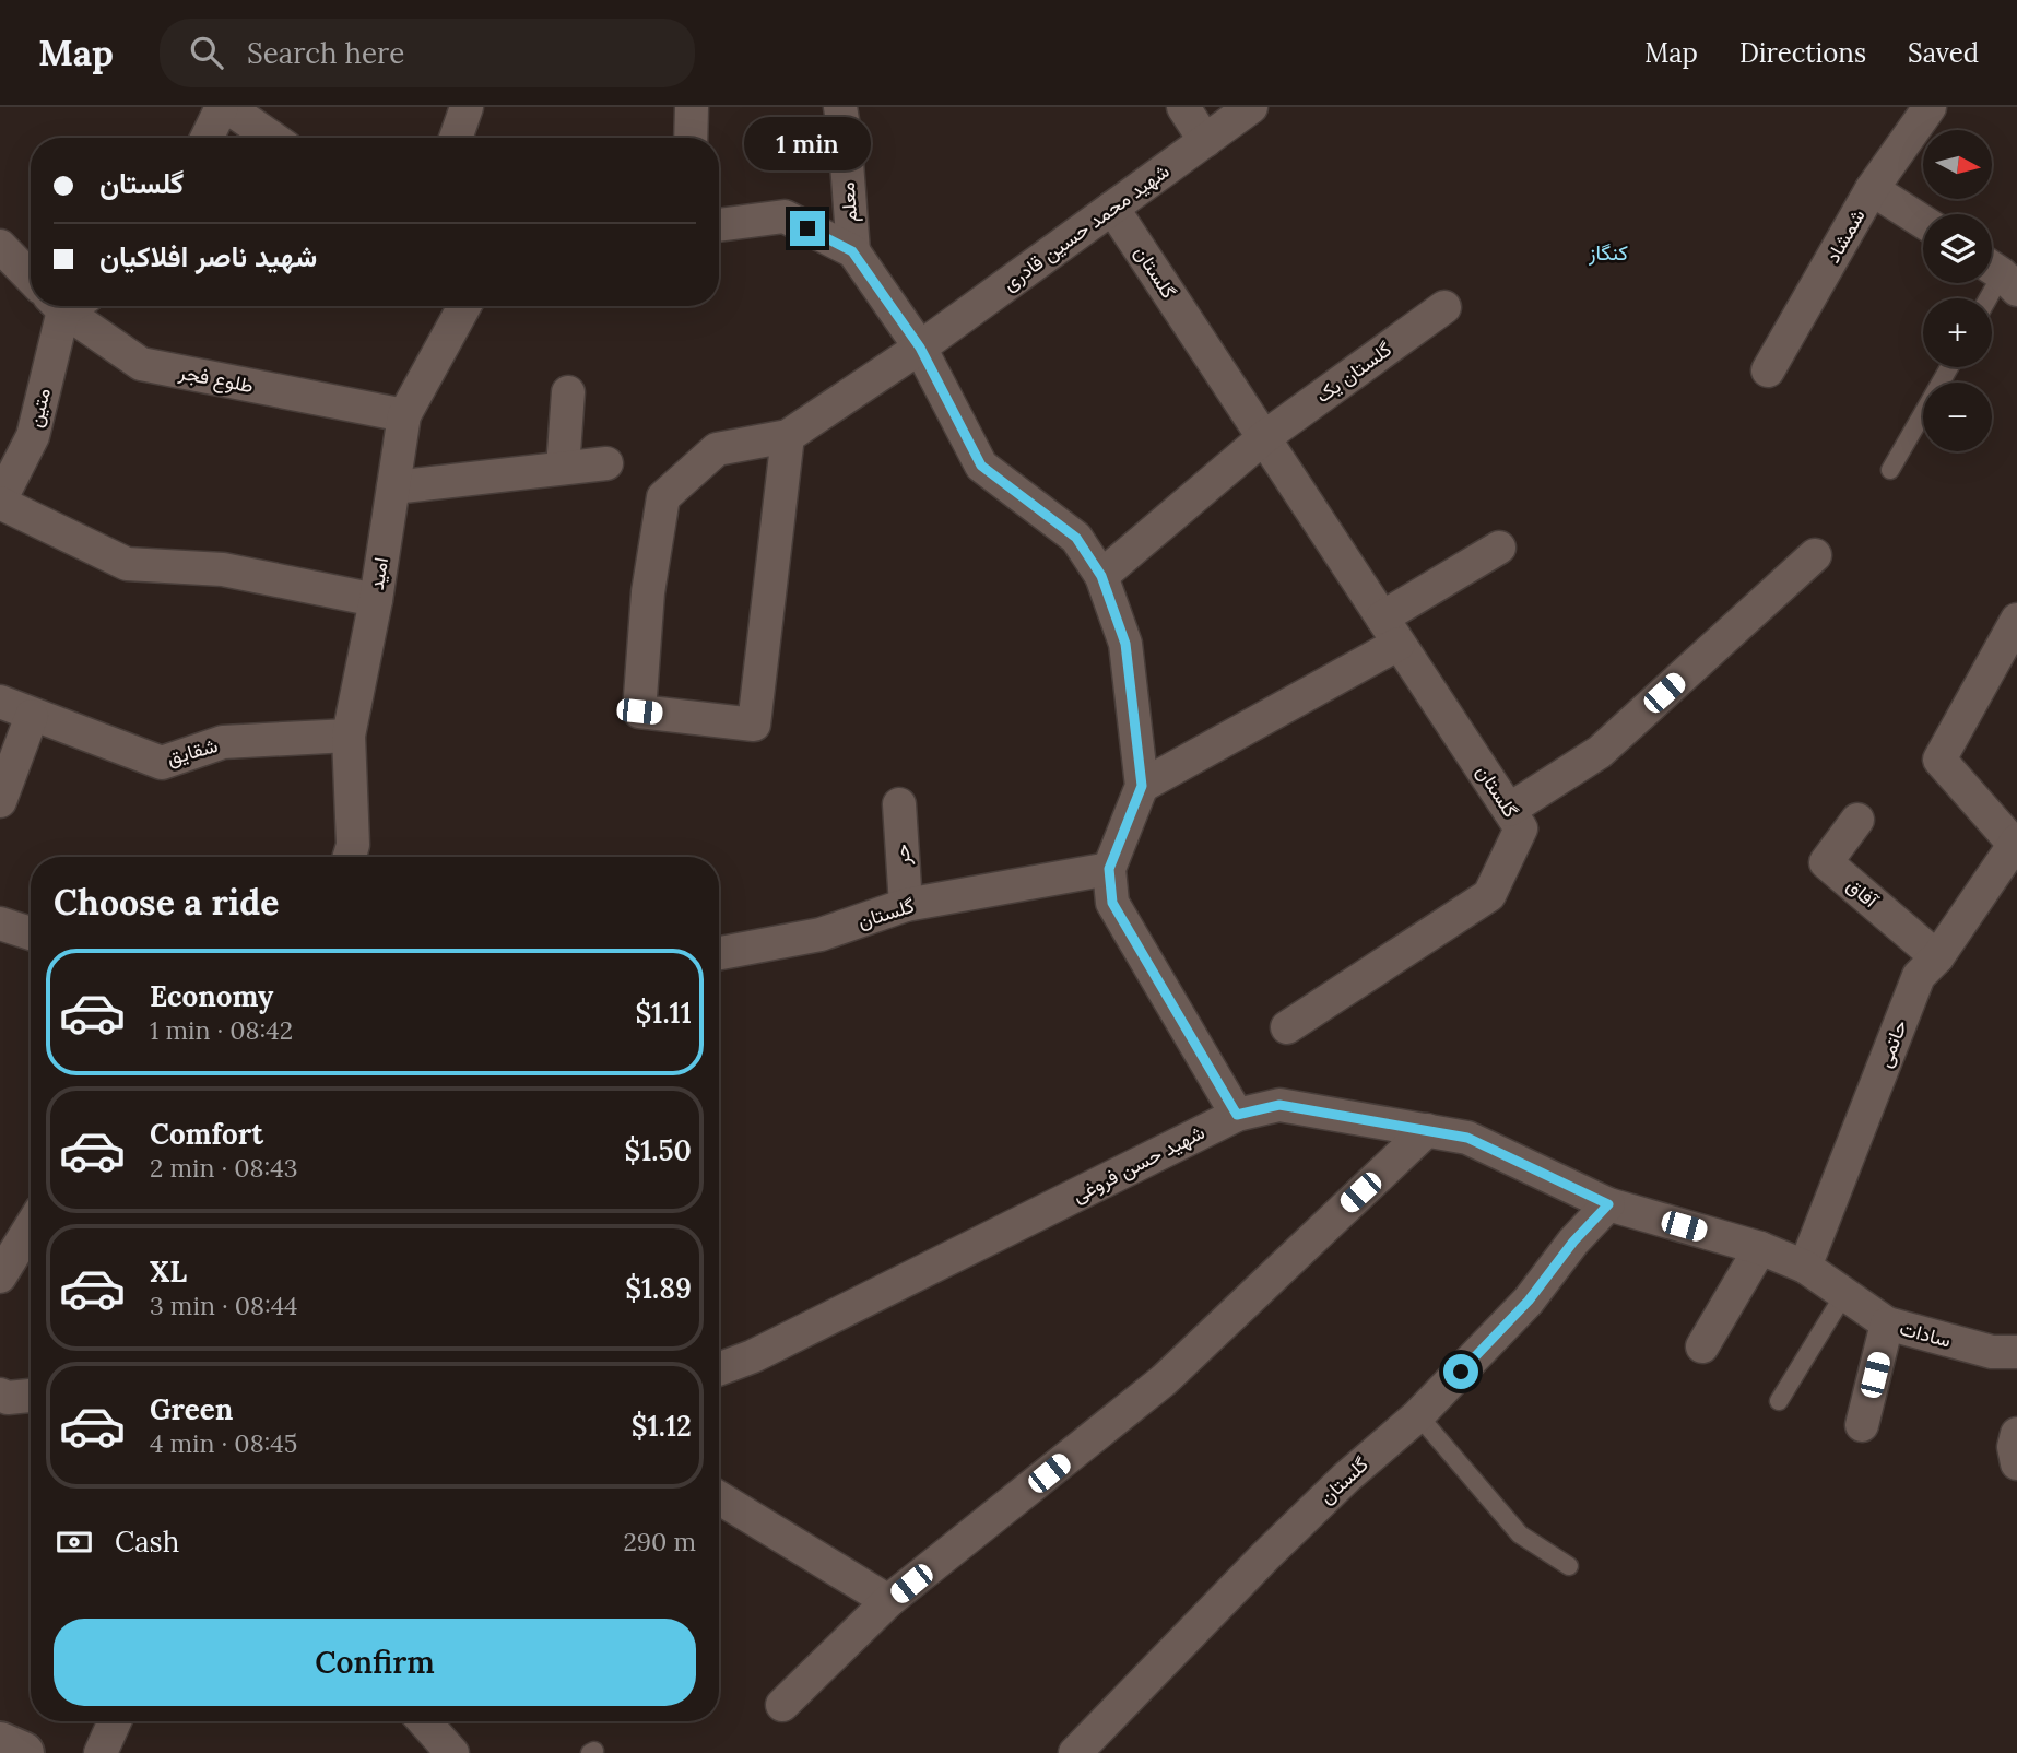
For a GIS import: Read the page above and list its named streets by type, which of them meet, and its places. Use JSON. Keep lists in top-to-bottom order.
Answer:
{
  "streets": {
    "street": [
      "معلم",
      "شهید محمد حسین قادری",
      "شمشاد",
      "گلستان",
      "گلستان یک",
      "طلوع فجر",
      "متین",
      "امید",
      "شقایق",
      "حر",
      "آفاق",
      "حاتمی",
      "شهید حسن فروغی",
      "سادات"
    ]
  },
  "crossings": [
    ["شهید محمد حسین قادری", "گلستان"],
    ["گلستان", "گلستان یک"],
    ["گلستان", "حر"],
    ["گلستان", "شهید حسن فروغی"],
    ["طلوع فجر", "امید"],
    ["امید", "شقایق"],
    ["آفاق", "حاتمی"],
    ["حاتمی", "شهید حسن فروغی"],
    ["حاتمی", "سادات"],
    ["شهید حسن فروغی", "سادات"]
  ],
  "districts": ["کنگاز"],
  "north": "right",
  "page": {
    "header": "Map",
    "search": "Search here",
    "nav": ["Map", "Directions", "Saved"],
    "bubble": "1 min",
    "map_buttons": ["+", "−"],
    "banner": ["گلستان", "شهید ناصر افلاکیان"],
    "heading": "Choose a ride",
    "list": [
      {
        "name": "Economy",
        "note": "1 min · 08:42",
        "value": "$1.11"
      },
      {
        "name": "Comfort",
        "note": "2 min · 08:43",
        "value": "$1.50"
      },
      {
        "name": "XL",
        "note": "3 min · 08:44",
        "value": "$1.89"
      },
      {
        "name": "Green",
        "note": "4 min · 08:45",
        "value": "$1.12"
      }
    ],
    "pay": ["Cash", "290 m"],
    "buttons": "Confirm"
  }
}
